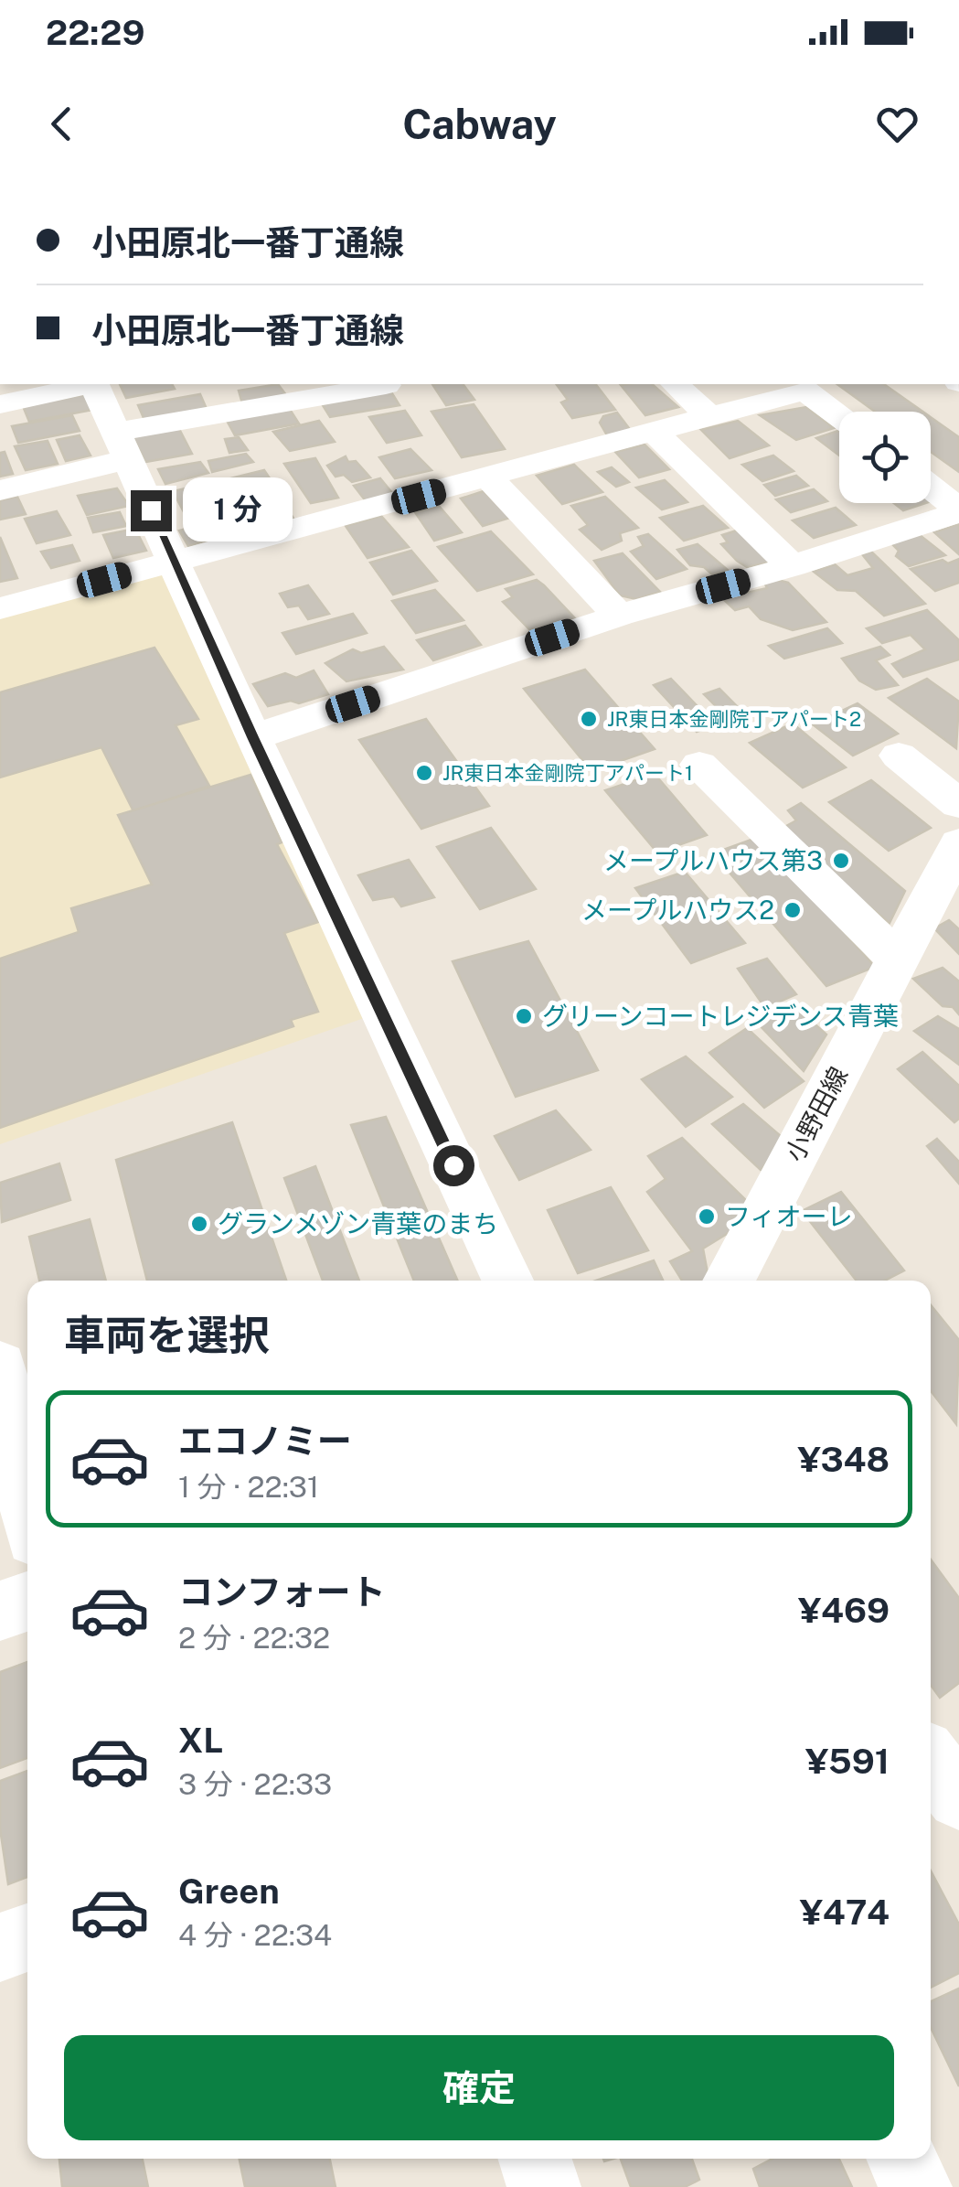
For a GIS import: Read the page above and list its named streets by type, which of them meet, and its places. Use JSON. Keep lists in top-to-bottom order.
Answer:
{
  "streets": {
    "street": ["小野田線"]
  },
  "places": [
    "JR東日本金剛院丁アパート2",
    "JR東日本金剛院丁アパート1",
    "メープルハウス第3",
    "メープルハウス2",
    "グリーンコートレジデンス青葉",
    "フィオーレ",
    "グランメゾン青葉のまち"
  ],
  "page": {
    "status": "22:29",
    "header": "Cabway",
    "banner": ["小田原北一番丁通線", "小田原北一番丁通線"],
    "bubble": "1 分",
    "heading": "車両を選択",
    "list": [
      {
        "name": "エコノミー",
        "note": "1 分 · 22:31",
        "value": "¥348"
      },
      {
        "name": "コンフォート",
        "note": "2 分 · 22:32",
        "value": "¥469"
      },
      {
        "name": "XL",
        "note": "3 分 · 22:33",
        "value": "¥591"
      },
      {
        "name": "Green",
        "note": "4 分 · 22:34",
        "value": "¥474"
      }
    ],
    "buttons": "確定"
  }
}
